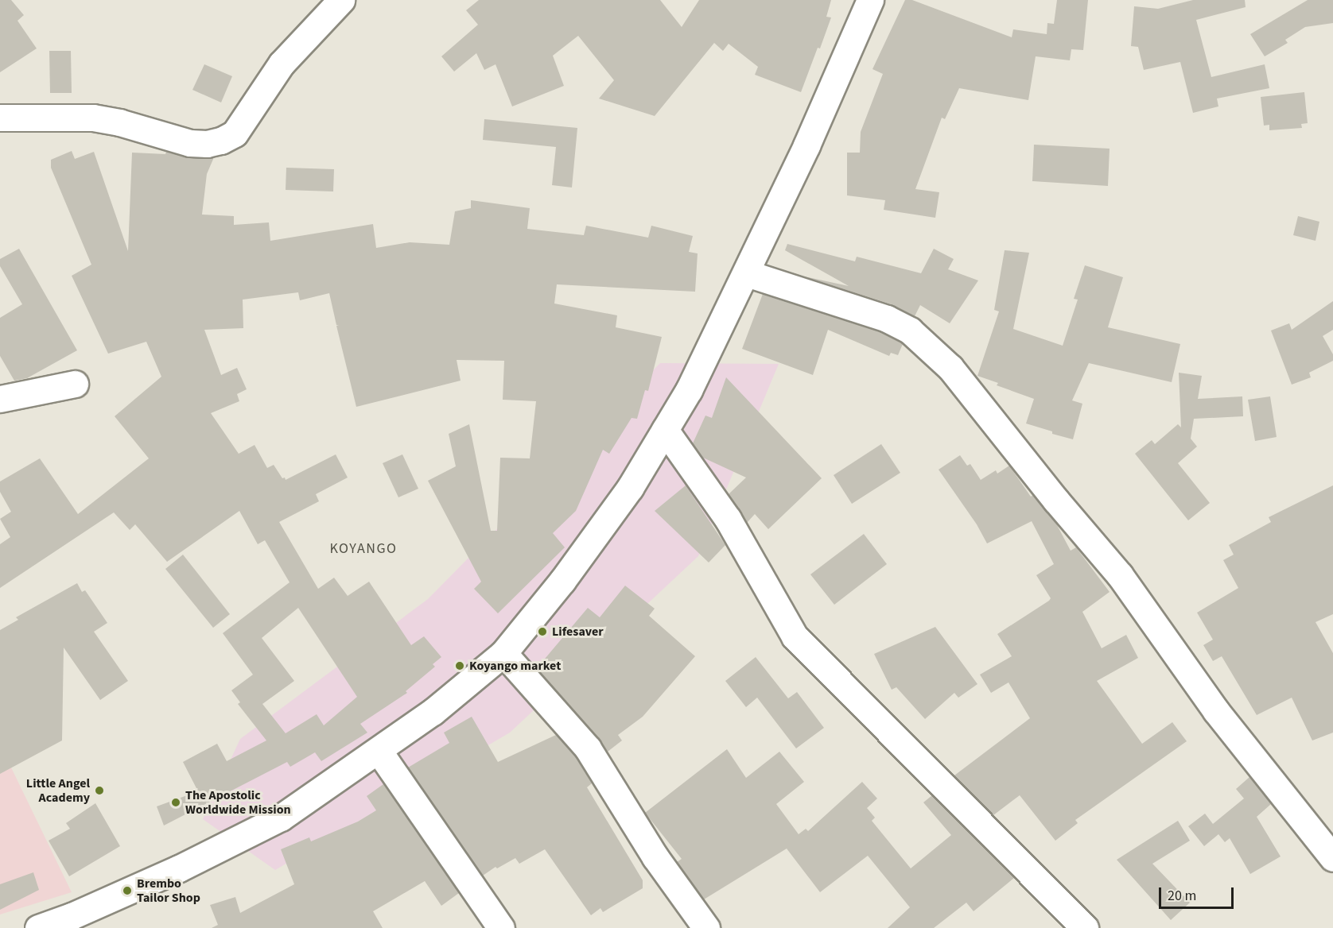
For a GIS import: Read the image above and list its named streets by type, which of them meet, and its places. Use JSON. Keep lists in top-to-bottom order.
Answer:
{
  "districts": ["KOYANGO"],
  "places": [
    "Lifesaver",
    "Koyango market",
    "Little Angel Academy",
    "The Apostolic Worldwide Mission",
    "Brembo Tailor Shop"
  ],
  "scale_bar": "20 m"
}
